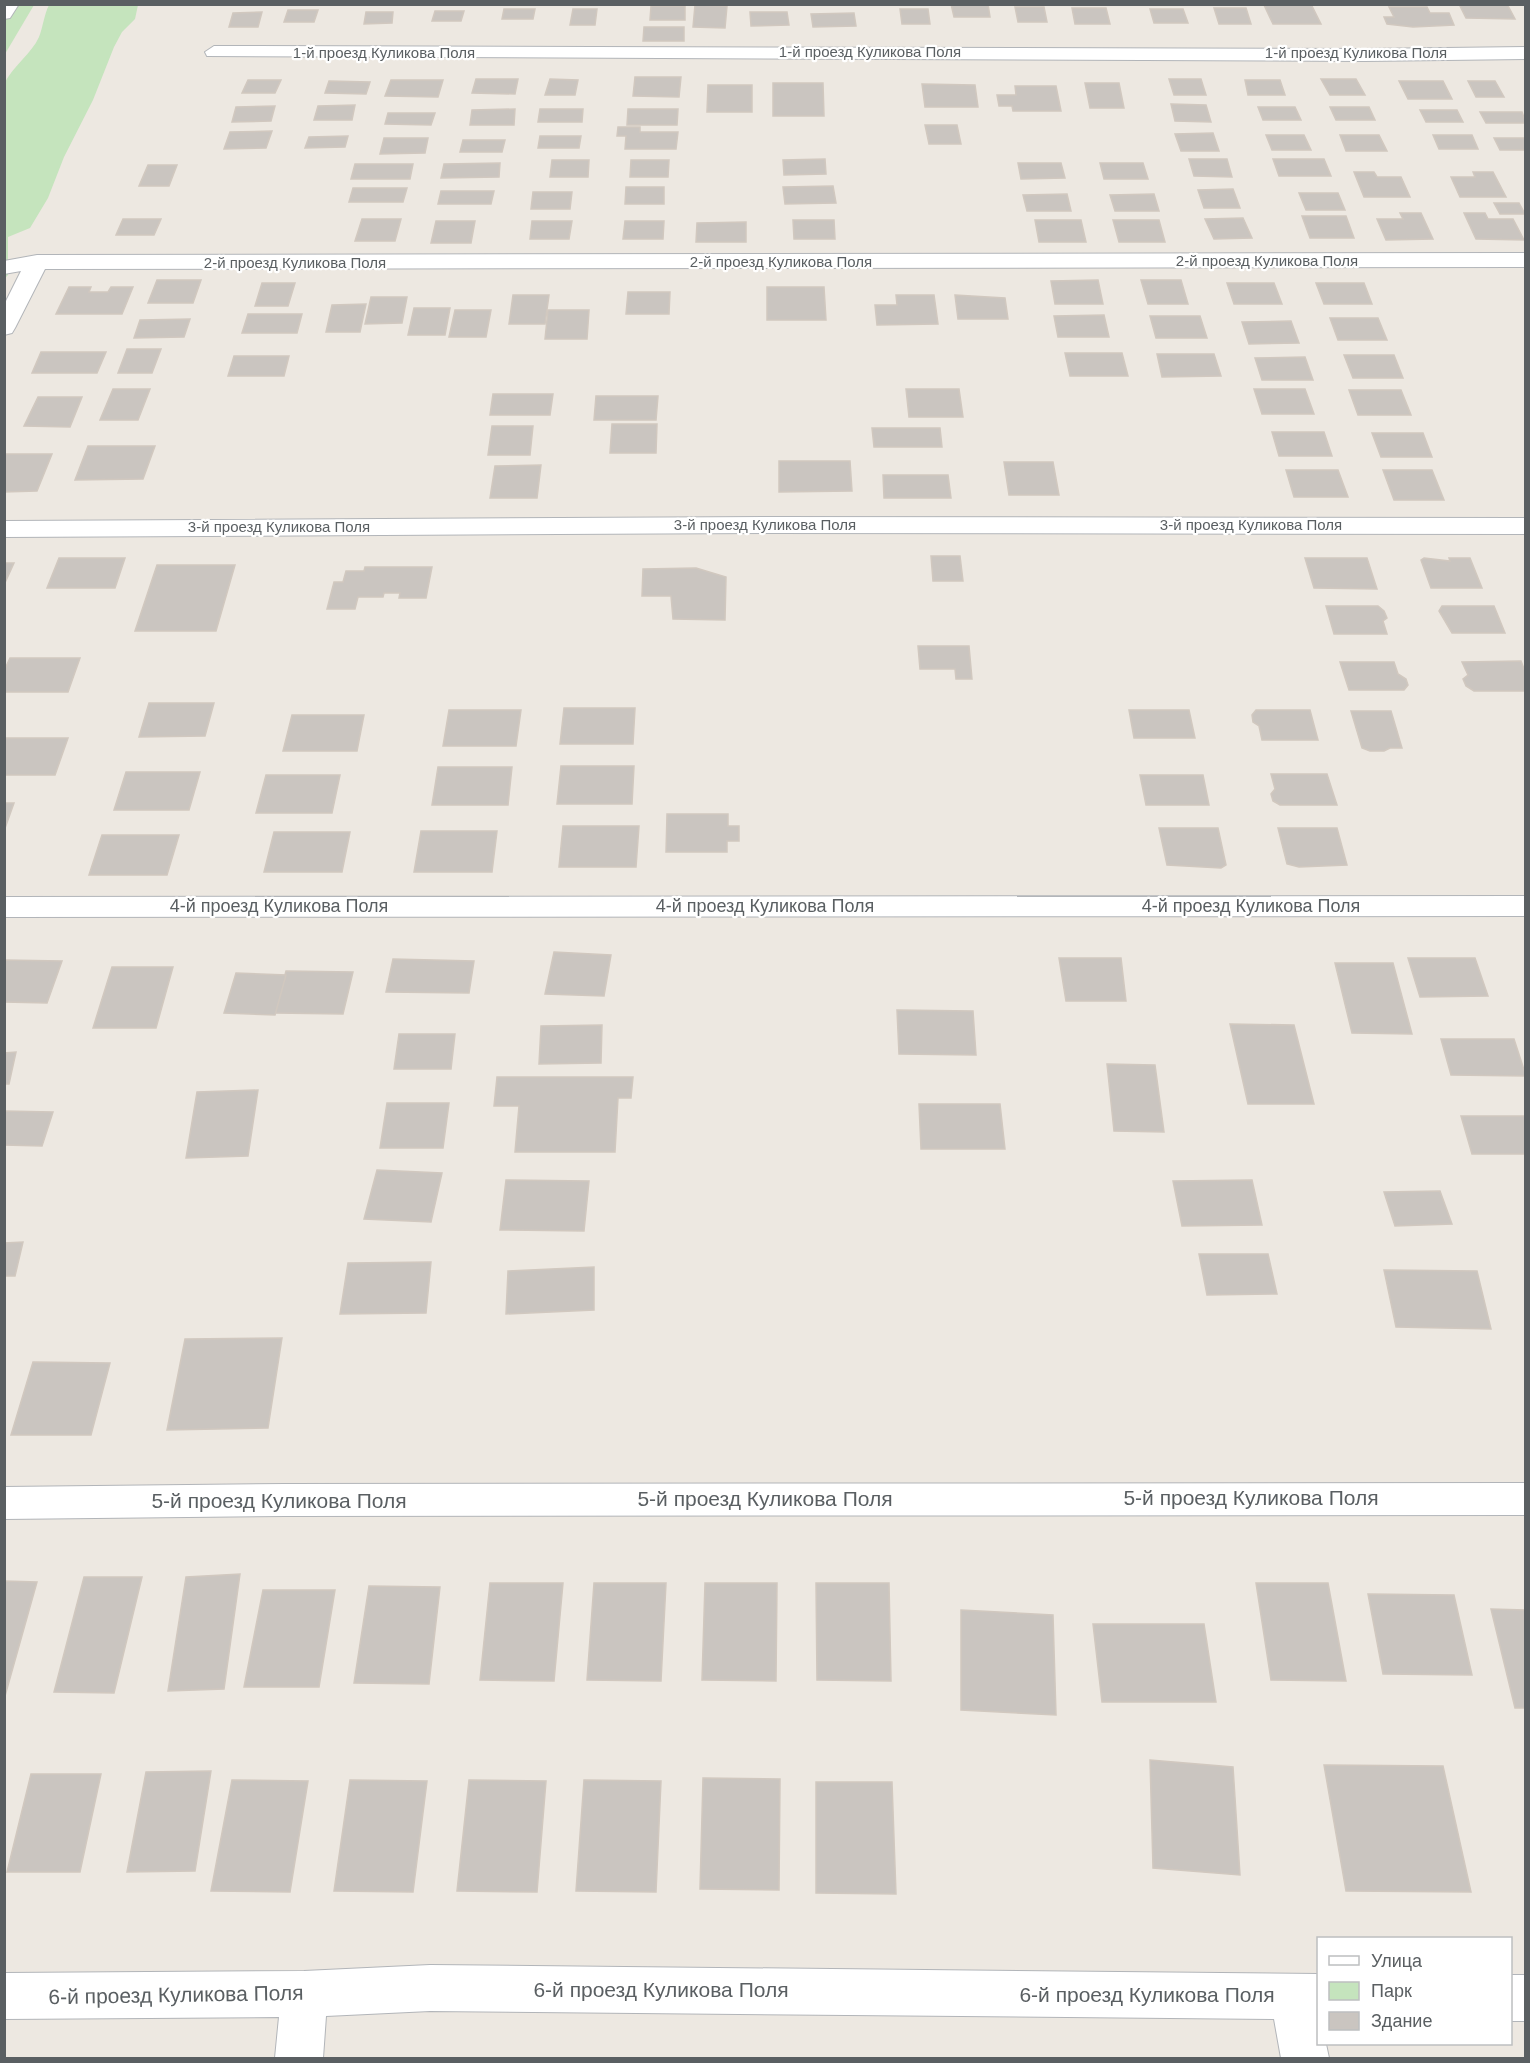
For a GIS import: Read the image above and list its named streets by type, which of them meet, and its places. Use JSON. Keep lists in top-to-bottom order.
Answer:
{
  "streets": {
    "street": [
      "1-й проезд Куликова Поля",
      "2-й проезд Куликова Поля",
      "3-й проезд Куликова Поля",
      "4-й проезд Куликова Поля",
      "5-й проезд Куликова Поля",
      "6-й проезд Куликова Поля"
    ]
  },
  "legend": ["Улица", "Парк", "Здание"]
}
